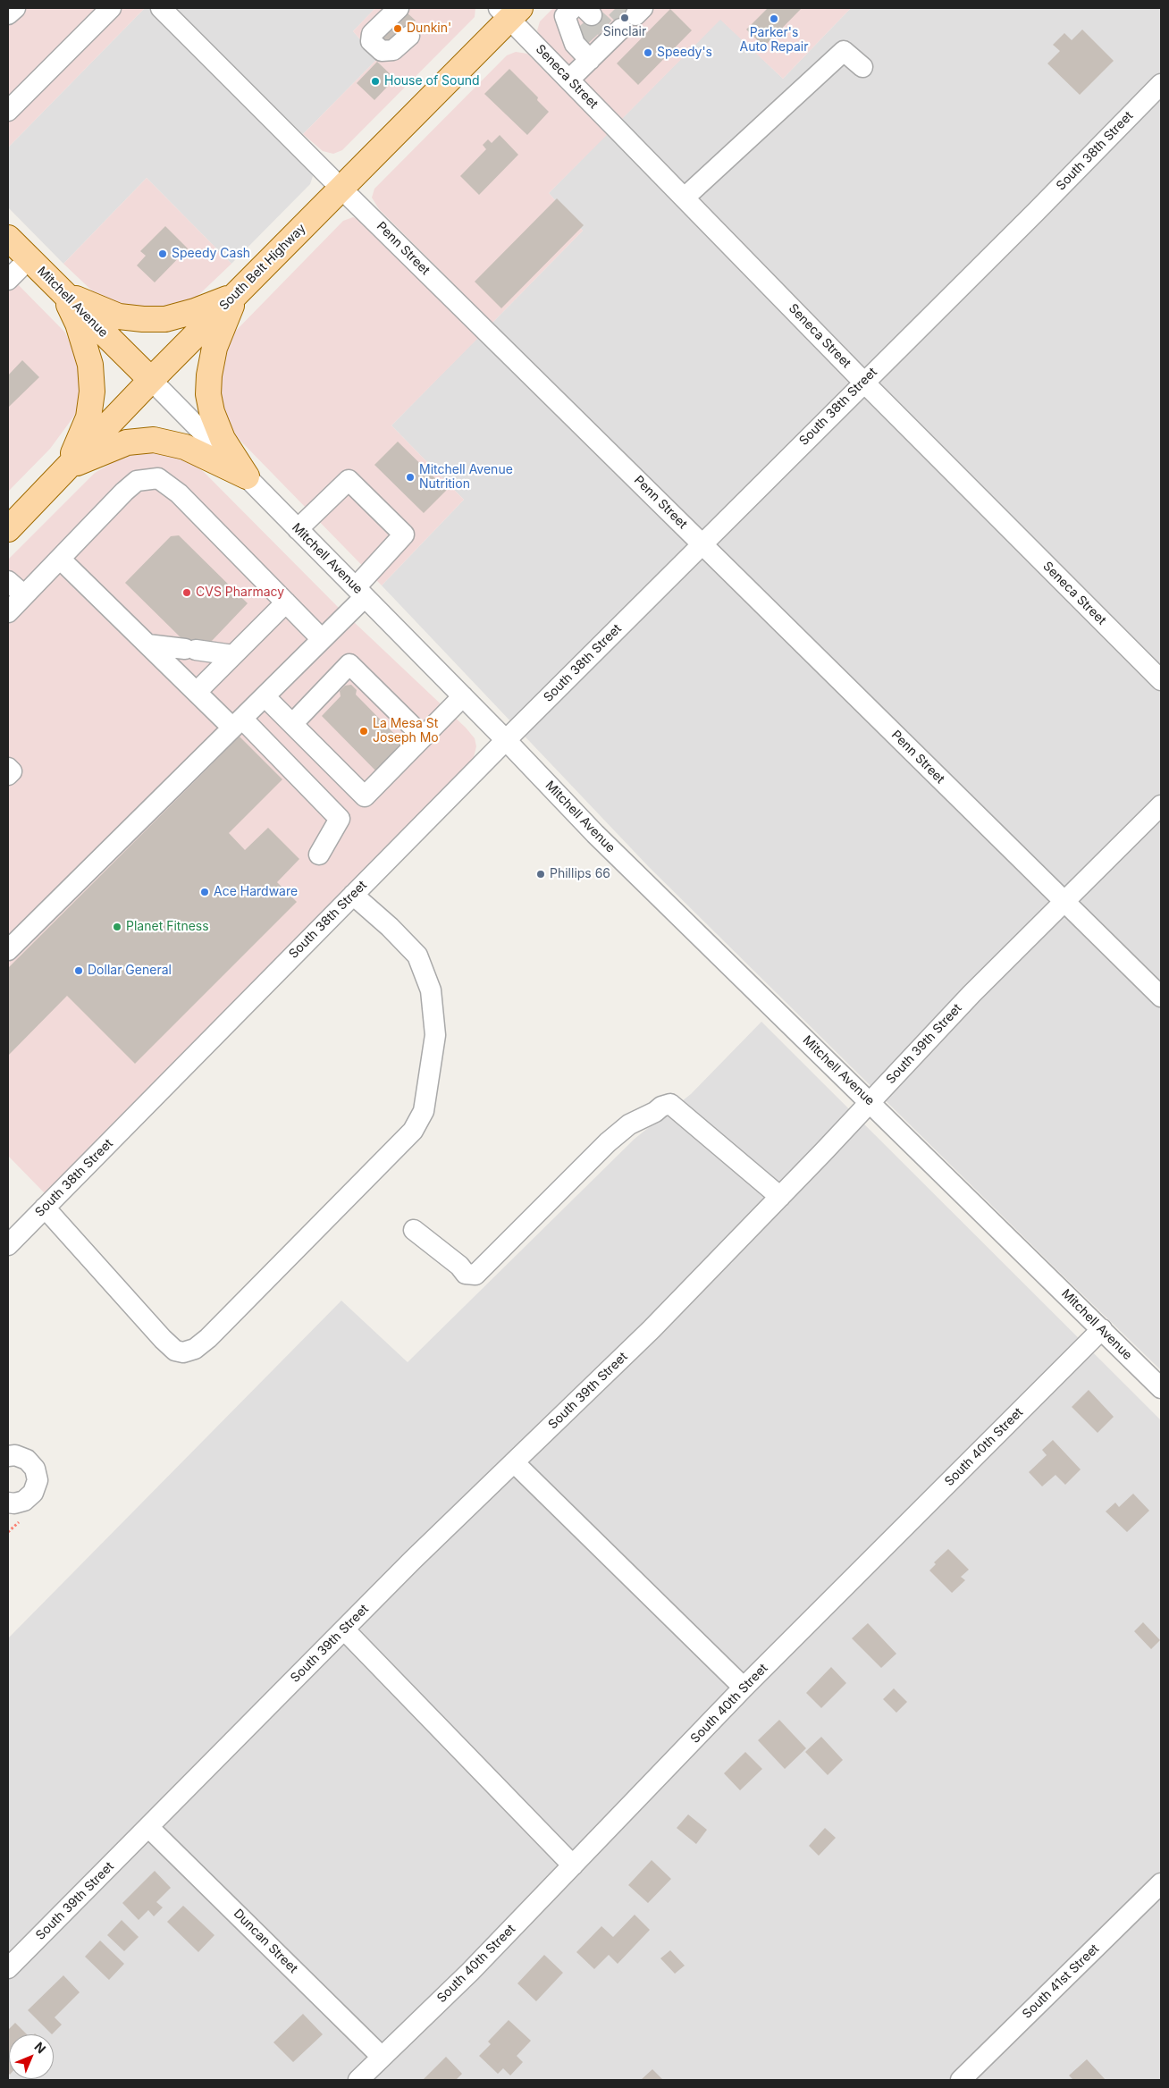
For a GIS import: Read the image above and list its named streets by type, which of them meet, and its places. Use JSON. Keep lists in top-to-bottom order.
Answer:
{
  "streets": {
    "main road": ["South Belt Highway", "Mitchell Avenue"],
    "street": [
      "Seneca Street",
      "South 38th Street",
      "Penn Street",
      "South 39th Street",
      "South 40th Street",
      "Duncan Street",
      "South 41st Street"
    ]
  },
  "crossings": [
    ["Seneca Street", "South 38th Street"],
    ["Seneca Street", "South Belt Highway"],
    ["South 38th Street", "Penn Street"],
    ["South 38th Street", "Mitchell Avenue"],
    ["Penn Street", "South Belt Highway"],
    ["Penn Street", "South 39th Street"],
    ["South Belt Highway", "Mitchell Avenue"],
    ["Mitchell Avenue", "South 39th Street"],
    ["Mitchell Avenue", "South 40th Street"],
    ["South 39th Street", "Duncan Street"],
    ["South 40th Street", "Duncan Street"]
  ],
  "places": [
    "Sinclair",
    "Parker's Auto Repair",
    "Dunkin'",
    "Speedy's",
    "House of Sound",
    "Speedy Cash",
    "Mitchell Avenue Nutrition",
    "CVS Pharmacy",
    "La Mesa St Joseph Mo",
    "Phillips 66",
    "Ace Hardware",
    "Planet Fitness",
    "Dollar General"
  ],
  "north": "top right"
}
